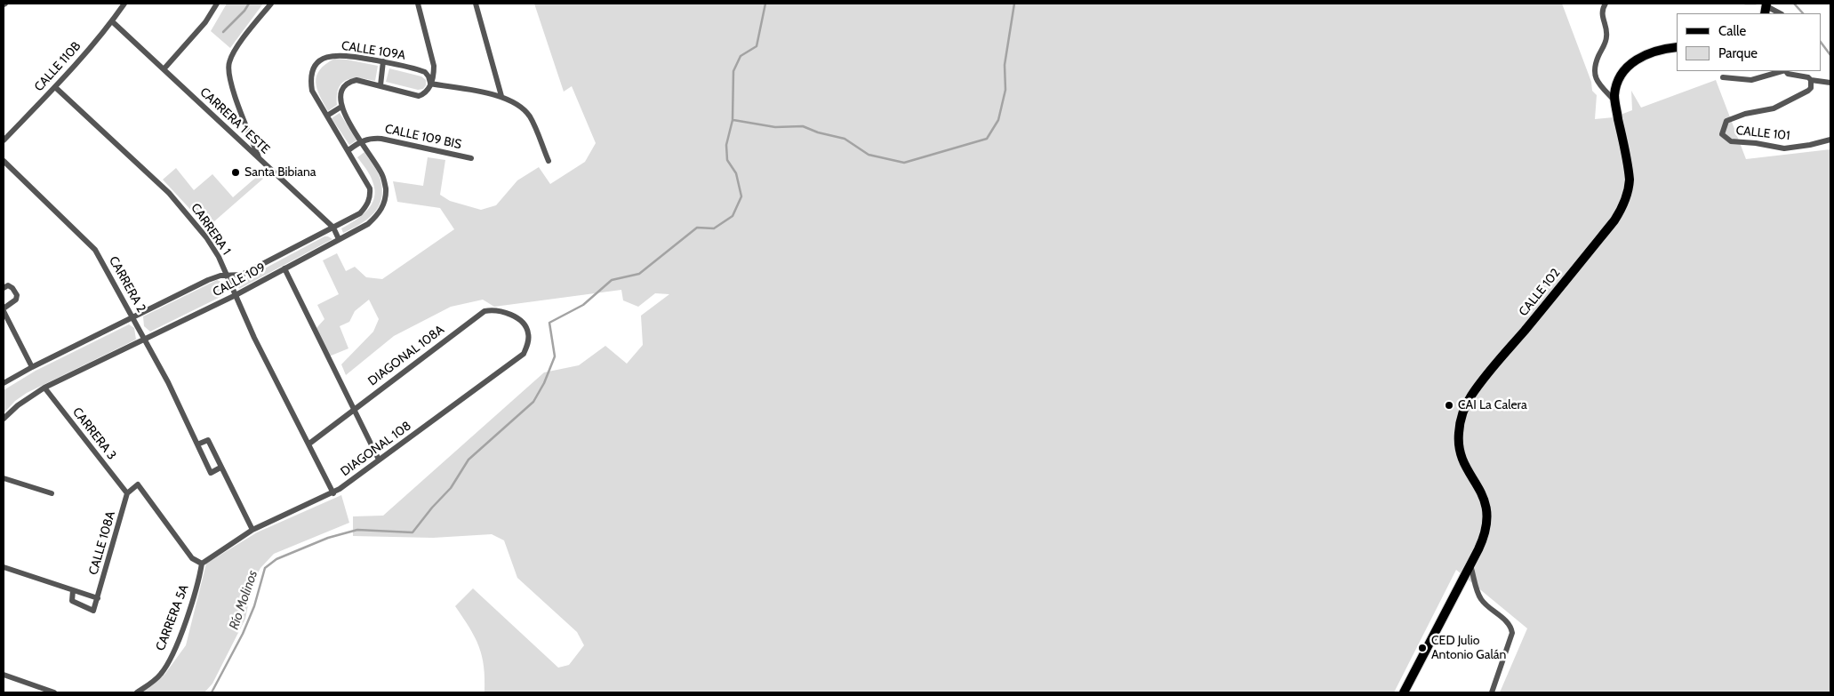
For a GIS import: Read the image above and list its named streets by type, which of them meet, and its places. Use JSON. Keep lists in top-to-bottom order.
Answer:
{
  "streets": {
    "main road": ["CALLE 102"],
    "street": [
      "CALLE 109A",
      "CALLE 110B",
      "CARRERA 1 ESTE",
      "CALLE 101",
      "CALLE 109 BIS",
      "CARRERA 1",
      "CALLE 109",
      "CARRERA 2",
      "DIAGONAL 108A",
      "CARRERA 3",
      "DIAGONAL 108",
      "CALLE 108A",
      "CARRERA 5A"
    ]
  },
  "crossings": [
    ["CALLE 109A", "CALLE 109"],
    ["CALLE 110B", "CARRERA 1 ESTE"],
    ["CALLE 110B", "CARRERA 1"],
    ["CARRERA 1 ESTE", "CALLE 109"],
    ["CALLE 109 BIS", "CALLE 109"],
    ["CARRERA 1", "CALLE 109"],
    ["CARRERA 1", "DIAGONAL 108A"],
    ["CARRERA 1", "DIAGONAL 108"],
    ["CALLE 109", "CARRERA 2"],
    ["CALLE 109", "CARRERA 3"],
    ["DIAGONAL 108A", "DIAGONAL 108"],
    ["CARRERA 3", "CALLE 108A"],
    ["DIAGONAL 108", "CARRERA 5A"]
  ],
  "water": ["Río Molinos"],
  "places": ["Santa Bibiana", "CAI La Calera", "CED Julio Antonio Galán"],
  "legend": ["Calle", "Parque"]
}
